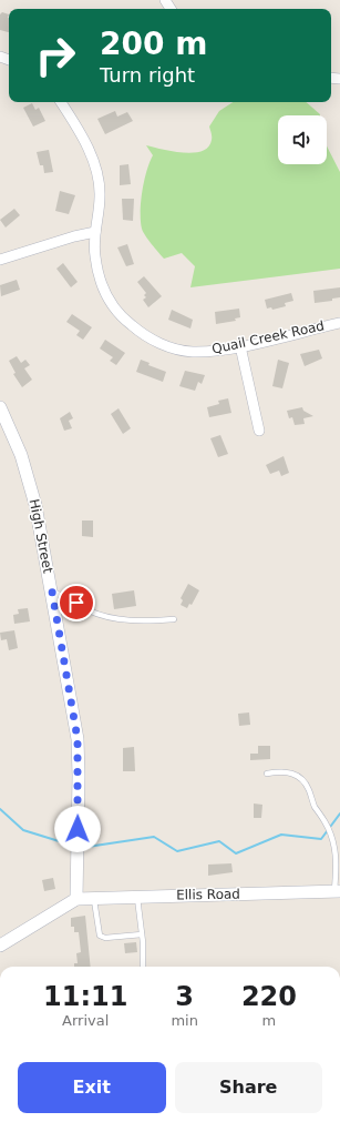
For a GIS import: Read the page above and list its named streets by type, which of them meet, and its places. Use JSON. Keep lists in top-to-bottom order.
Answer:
{
  "streets": {
    "street": ["Quail Creek Road", "High Street", "Ellis Road"]
  },
  "crossings": [
    ["High Street", "Ellis Road"]
  ],
  "page": {
    "turn": ["200 m", "Turn right"],
    "eta": [
      "11:11",
      "Arrival",
      "3",
      "min",
      "220",
      "m"
    ],
    "buttons": ["Exit", "Share"]
  }
}
